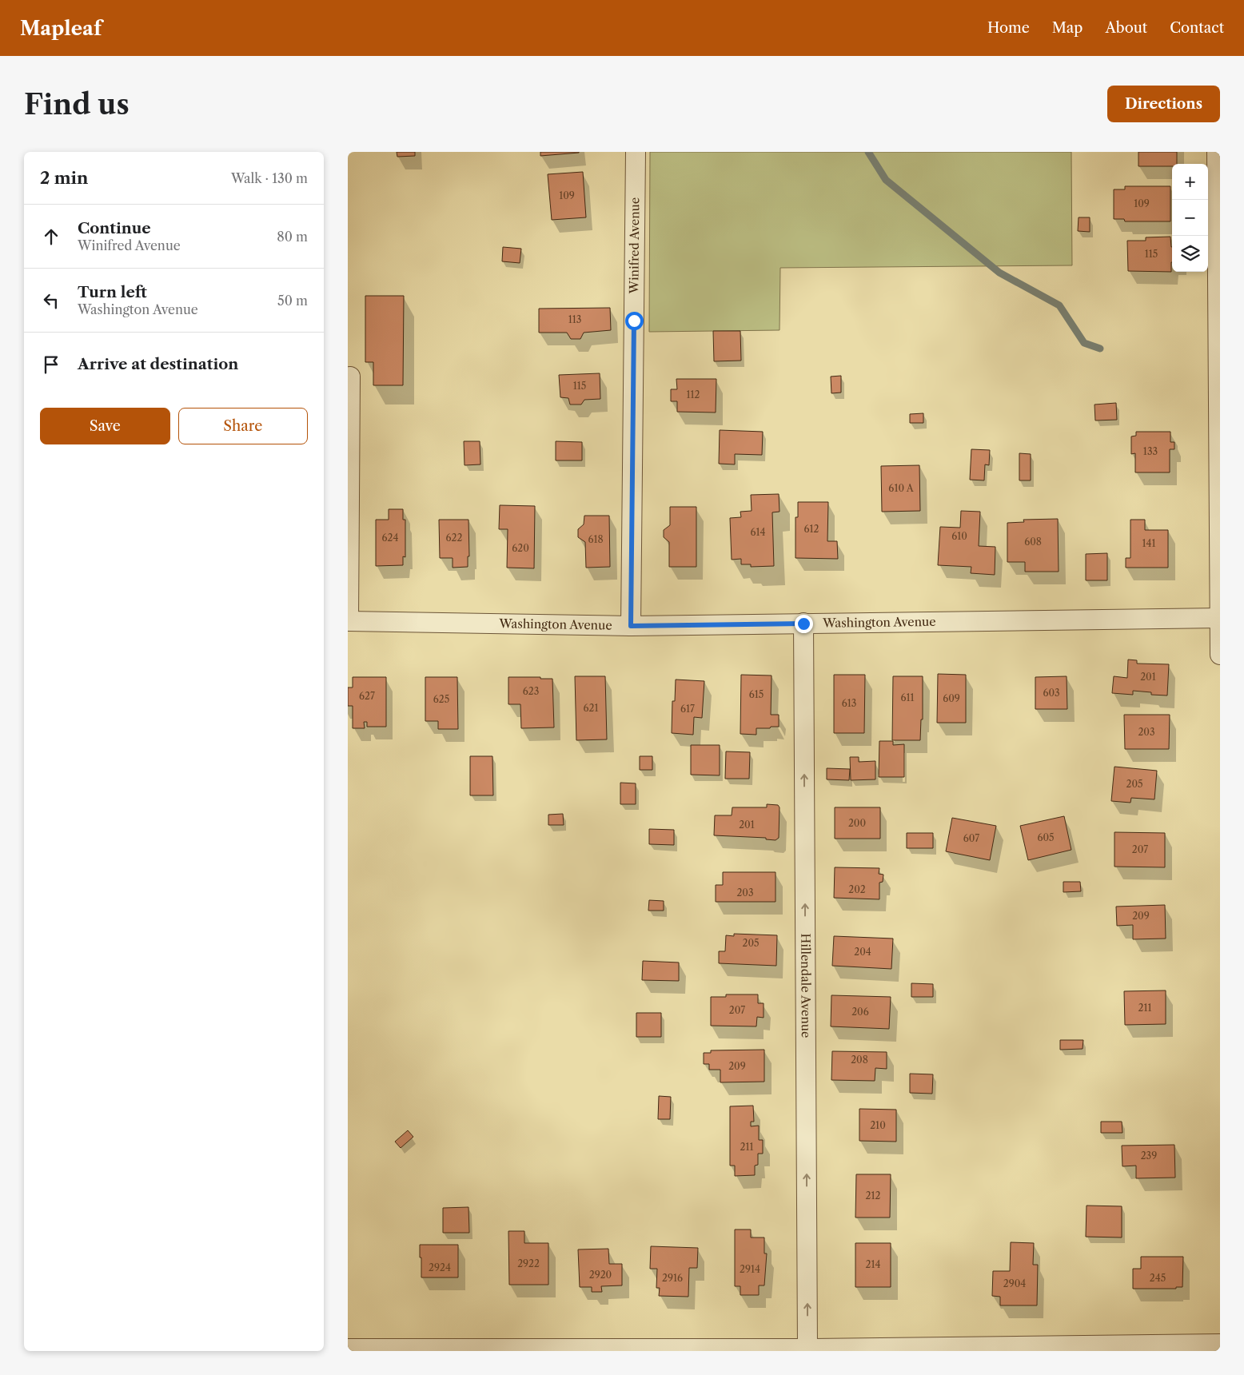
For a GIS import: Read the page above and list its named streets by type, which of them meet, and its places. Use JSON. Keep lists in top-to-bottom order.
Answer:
{
  "streets": {
    "street": ["Winifred Avenue", "Washington Avenue", "Hillendale Avenue"]
  },
  "crossings": [
    ["Winifred Avenue", "Washington Avenue"],
    ["Washington Avenue", "Hillendale Avenue"]
  ],
  "one_way": ["Hillendale Avenue"],
  "house_numbers": [
    "109",
    "109",
    "115",
    "113",
    "115",
    "112",
    "133",
    "610 A",
    "612",
    "614",
    "610",
    "624",
    "622",
    "618",
    "608",
    "141",
    "620",
    "201",
    "623",
    "603",
    "615",
    "627",
    "611",
    "609",
    "625",
    "613",
    "621",
    "617",
    "203",
    "205",
    "200",
    "201",
    "605",
    "607",
    "207",
    "202",
    "203",
    "209",
    "205",
    "204",
    "211",
    "207",
    "206",
    "208",
    "209",
    "210",
    "211",
    "239",
    "212",
    "2922",
    "214",
    "2924",
    "2914",
    "2920",
    "2916",
    "245",
    "2904"
  ],
  "page": {
    "header": "Mapleaf",
    "nav": [
      "Home",
      "Map",
      "About",
      "Contact"
    ],
    "buttons": [
      "Directions",
      ["Save", "Share"]
    ],
    "title": "Find us",
    "heading": ["2 min", "Walk · 130 m"],
    "map_buttons": ["+", "−"],
    "list": [
      ["Continue", "Winifred Avenue", "80 m"],
      ["Turn left", "Washington Avenue", "50 m"],
      "Arrive at destination"
    ]
  }
}
